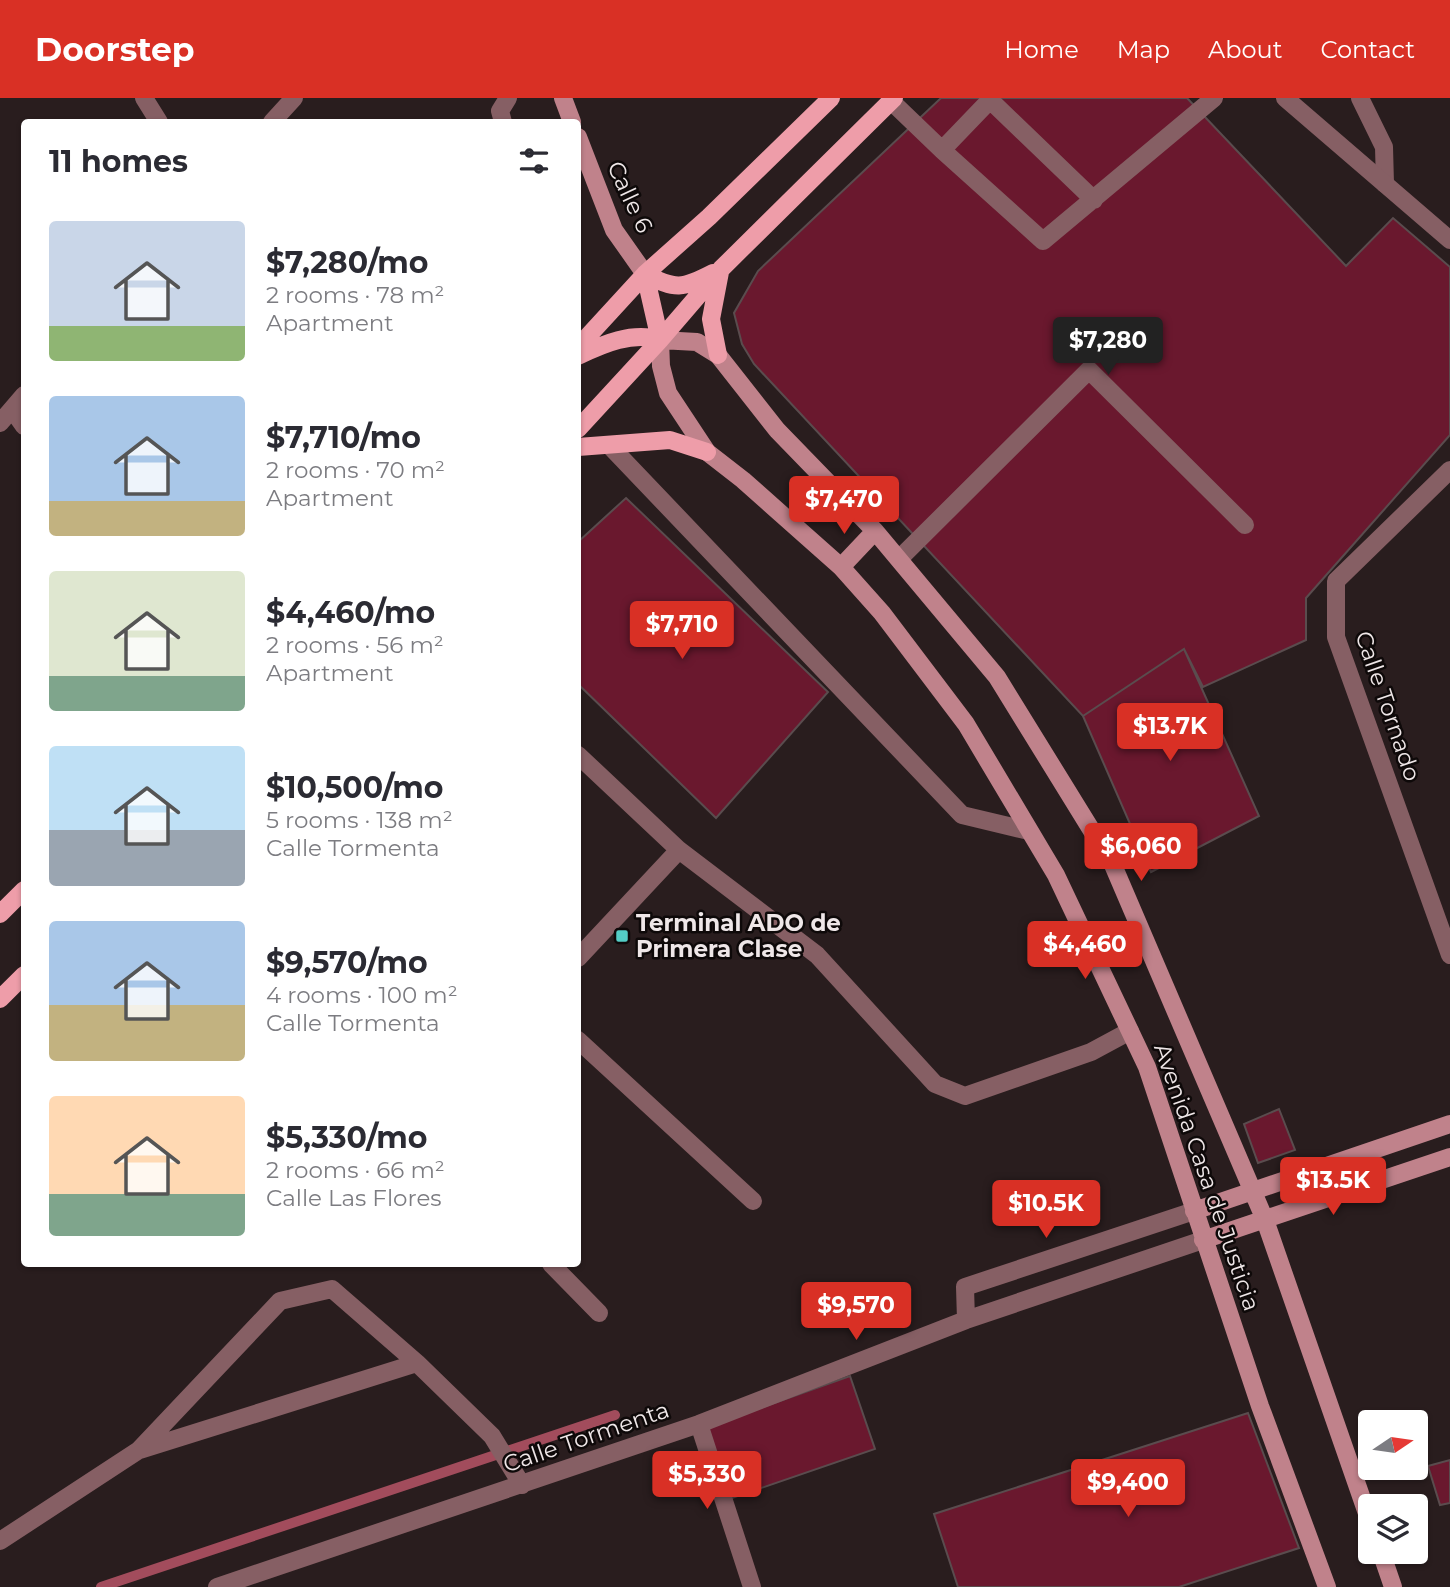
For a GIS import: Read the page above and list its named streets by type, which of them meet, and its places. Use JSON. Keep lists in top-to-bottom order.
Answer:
{
  "streets": {
    "street": [
      "Calle 6",
      "Calle Tornado",
      "Avenida Casa de Justicia",
      "Calle Tormenta"
    ]
  },
  "crossings": [
    ["Avenida Casa de Justicia", "Calle Tormenta"]
  ],
  "places": {
    "transit": ["Terminal ADO de Primera Clase"]
  },
  "north": "right",
  "page": {
    "header": "Doorstep",
    "nav": [
      "Home",
      "Map",
      "About",
      "Contact"
    ],
    "heading": "11 homes",
    "list": [
      {
        "name": "$7,280/mo",
        "note": "2 rooms · 78 m² · Apartment"
      },
      {
        "name": "$7,710/mo",
        "note": "2 rooms · 70 m² · Apartment"
      },
      {
        "name": "$4,460/mo",
        "note": "2 rooms · 56 m² · Apartment"
      },
      {
        "name": "$10,500/mo",
        "note": "5 rooms · 138 m² · Calle Tormenta"
      },
      {
        "name": "$9,570/mo",
        "note": "4 rooms · 100 m² · Calle Tormenta"
      },
      {
        "name": "$5,330/mo",
        "note": "2 rooms · 66 m² · Calle Las Flores"
      }
    ],
    "price": [
      "$7,280",
      "$7,470",
      "$7,710",
      "$13.7K",
      "$6,060",
      "$4,460",
      "$13.5K",
      "$10.5K",
      "$9,570",
      "$5,330",
      "$9,400"
    ]
  }
}
